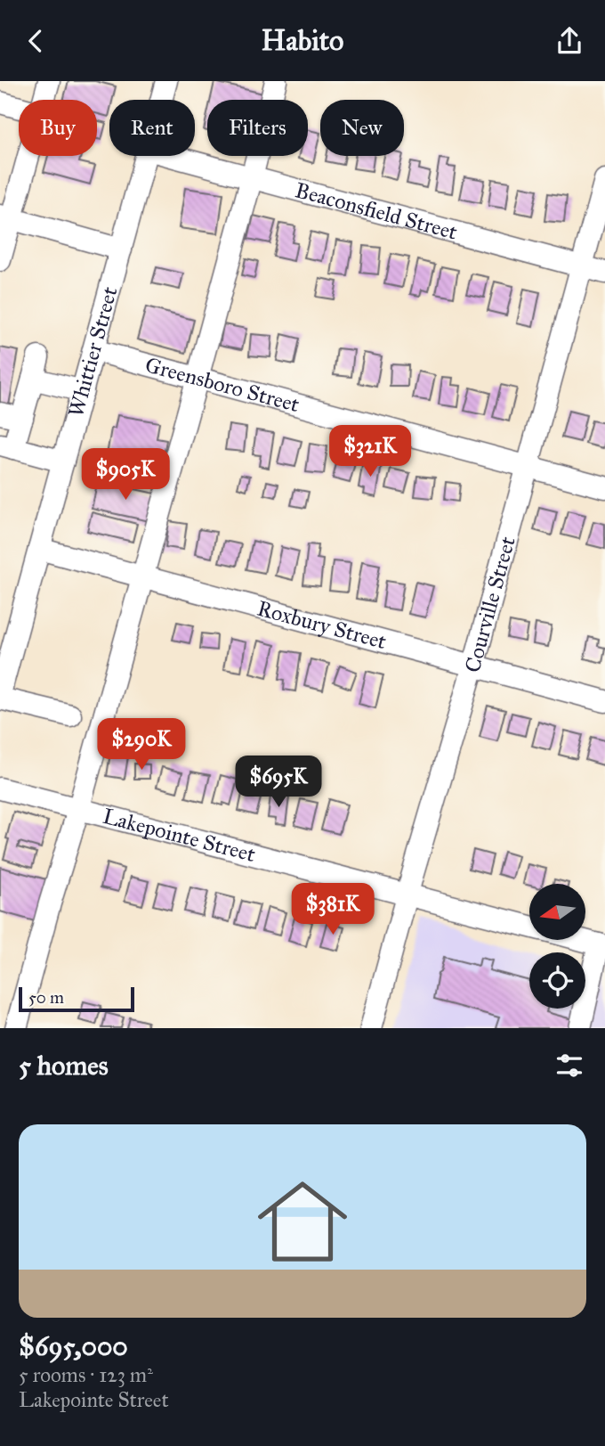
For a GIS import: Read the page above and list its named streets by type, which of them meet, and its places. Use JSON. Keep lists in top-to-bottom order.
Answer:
{
  "streets": {
    "street": [
      "Beaconsfield Street",
      "Whittier Street",
      "Greensboro Street",
      "Courville Street",
      "Roxbury Street",
      "Lakepointe Street"
    ]
  },
  "crossings": [
    ["Beaconsfield Street", "Courville Street"],
    ["Whittier Street", "Greensboro Street"],
    ["Whittier Street", "Roxbury Street"],
    ["Greensboro Street", "Courville Street"],
    ["Courville Street", "Roxbury Street"],
    ["Courville Street", "Lakepointe Street"]
  ],
  "scale_bar": "50 m",
  "north": "left",
  "page": {
    "header": "Habito",
    "chip": [
      "Buy",
      "Rent",
      "Filters",
      "New"
    ],
    "price": [
      "$321K",
      "$905K",
      "$290K",
      "$695K",
      "$381K"
    ],
    "scale": "50 m",
    "heading": "5 homes",
    "list": [
      {
        "name": "$695,000",
        "note": "5 rooms · 123 m² · Lakepointe Street"
      }
    ]
  }
}
